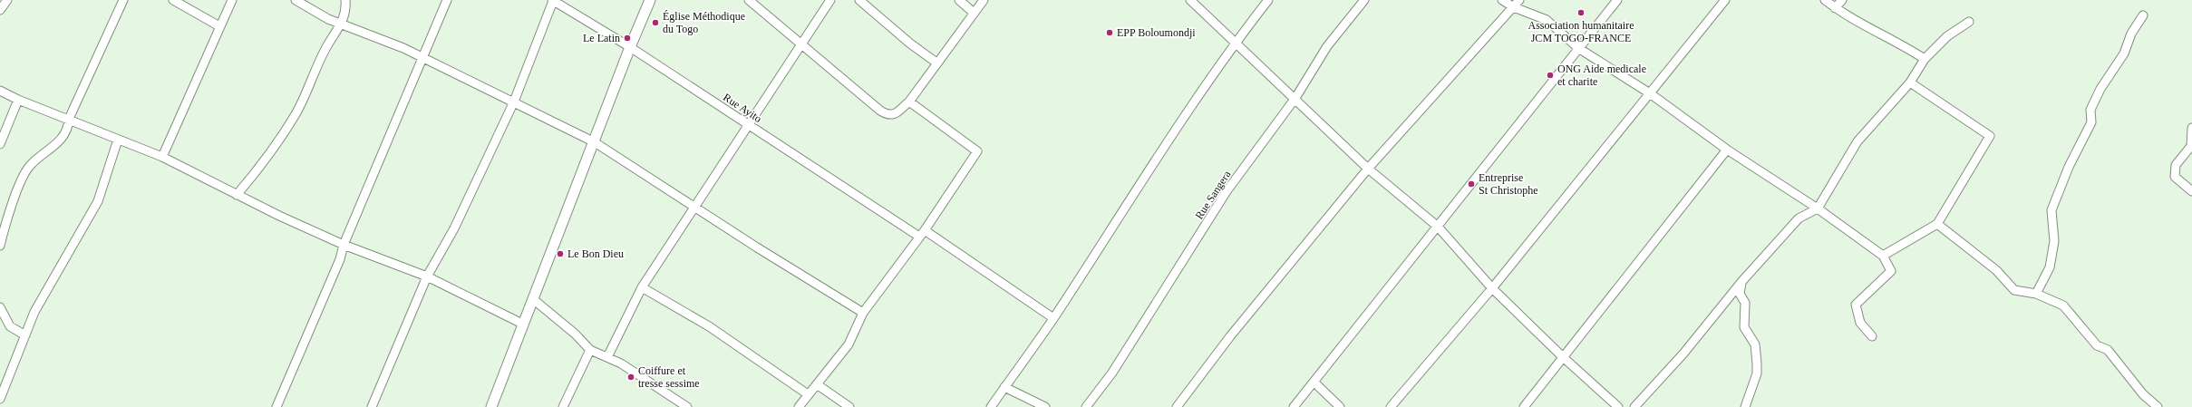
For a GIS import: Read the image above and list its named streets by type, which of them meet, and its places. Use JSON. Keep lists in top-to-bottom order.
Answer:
{
  "streets": {
    "street": ["Rue Ayito", "Rue Sangera"]
  },
  "places": [
    "Association humanitaire JCM TOGO-FRANCE",
    "Église Méthodique du Togo",
    "EPP Boloumondji",
    "Le Latin",
    "ONG Aide medicale et charite",
    "Entreprise St Christophe",
    "Le Bon Dieu",
    "Coiffure et tresse sessime"
  ]
}
